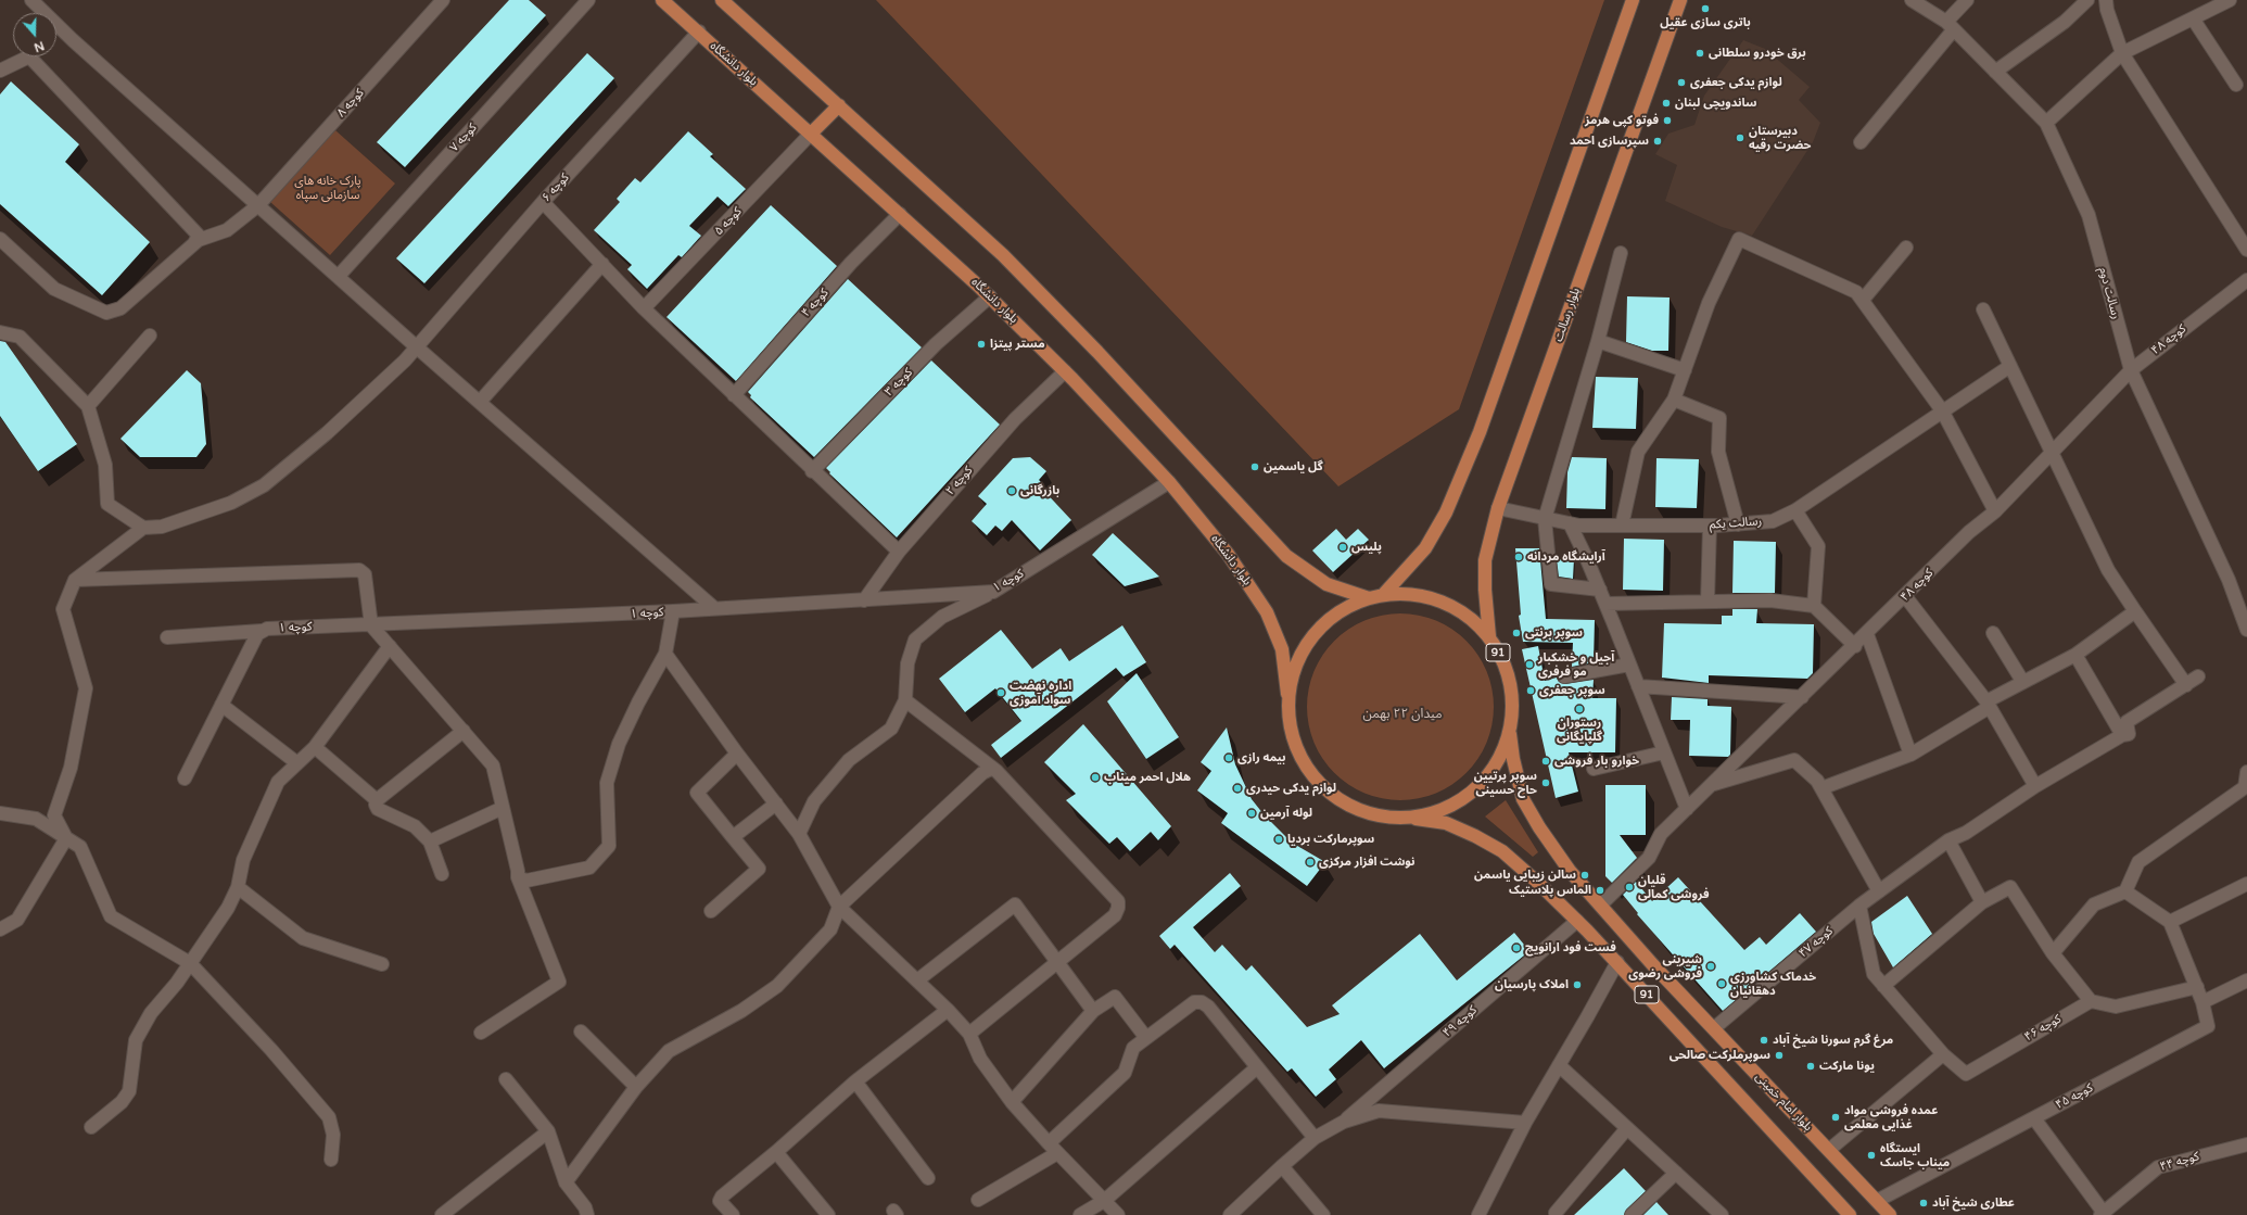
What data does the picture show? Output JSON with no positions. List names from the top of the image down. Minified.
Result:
{"streets":{"main road":["بلوار دانشگاه","بلوار رسالت","91","بلوار امام خمینی"],"street":["کوچه ۸","کوچه ۷","کوچه ۶","کوچه ۵","رسالت دوم","کوچه ۴","کوچه ۴۸","کوچه ۳","کوچه ۲","رسالت یکم","کوچه ۱","کوچه ۴۷","کوچه ۴۹","کوچه ۴۶","کوچه ۴۵","کوچه ۴۴"]},"crossings":[["بلوار دانشگاه","کوچه ۶"],["بلوار دانشگاه","کوچه ۵"],["بلوار دانشگاه","کوچه ۴"],["بلوار دانشگاه","کوچه ۳"],["بلوار دانشگاه","کوچه ۲"],["بلوار دانشگاه","کوچه ۱"],["بلوار دانشگاه","91"],["رسالت دوم","کوچه ۴۸"],["بلوار رسالت","رسالت یکم"],["بلوار رسالت","91"],["کوچه ۴۸","بلوار امام خمینی"],["کوچه ۲","کوچه ۱"],["91","کوچه ۴۹"],["91","بلوار امام خمینی"],["کوچه ۴۷","بلوار امام خمینی"],["کوچه ۴۵","بلوار امام خمینی"]],"districts":["میدان ۲۲ بهمن"],"parks":["پارک خانه های سازمانی سپاه"],"places":["باتری سازی عقیل","برق خودرو سلطانی","لوازم یدکی جعفری","ساندویچی لبنان","فوتو کپی هرمز","دبیرستان حضرت رقیه","سپرسازی احمد","مستر پیتزا","گل یاسمین","بازرگانی","پلیس","آرایشگاه مردانه","سوپر برنتی","آجیل و خشکبار مو فرفری","سوپر جعفری","اداره نهضت سواد آموزی","رستوران گلپایگانی","بیمه رازی","خوارو بار فروشی","هلال احمر میناب","سوپر پرتیین حاح حسینی","لوازم یدکی حیدری","لوله آرمین","سوپرمارکت بردیا","نوشت افزار مرکزی","سالن زیبایی یاسمن","قلیان فروشی کمالی","الماس پلاستیک","فست فود ارانویچ","شیرینی فروشی رضوی","خدماک کشاورزی دهقانیان","املاک پارسیان","مرغ گرم سورنا شیخ آباد","سوپرملرکت صالحی","یونا مارکت","عمده فروشی مواد غذایی معلمی","ایستگاه میناب جاسک","عطاری شیخ آباد"],"north":"bottom"}
